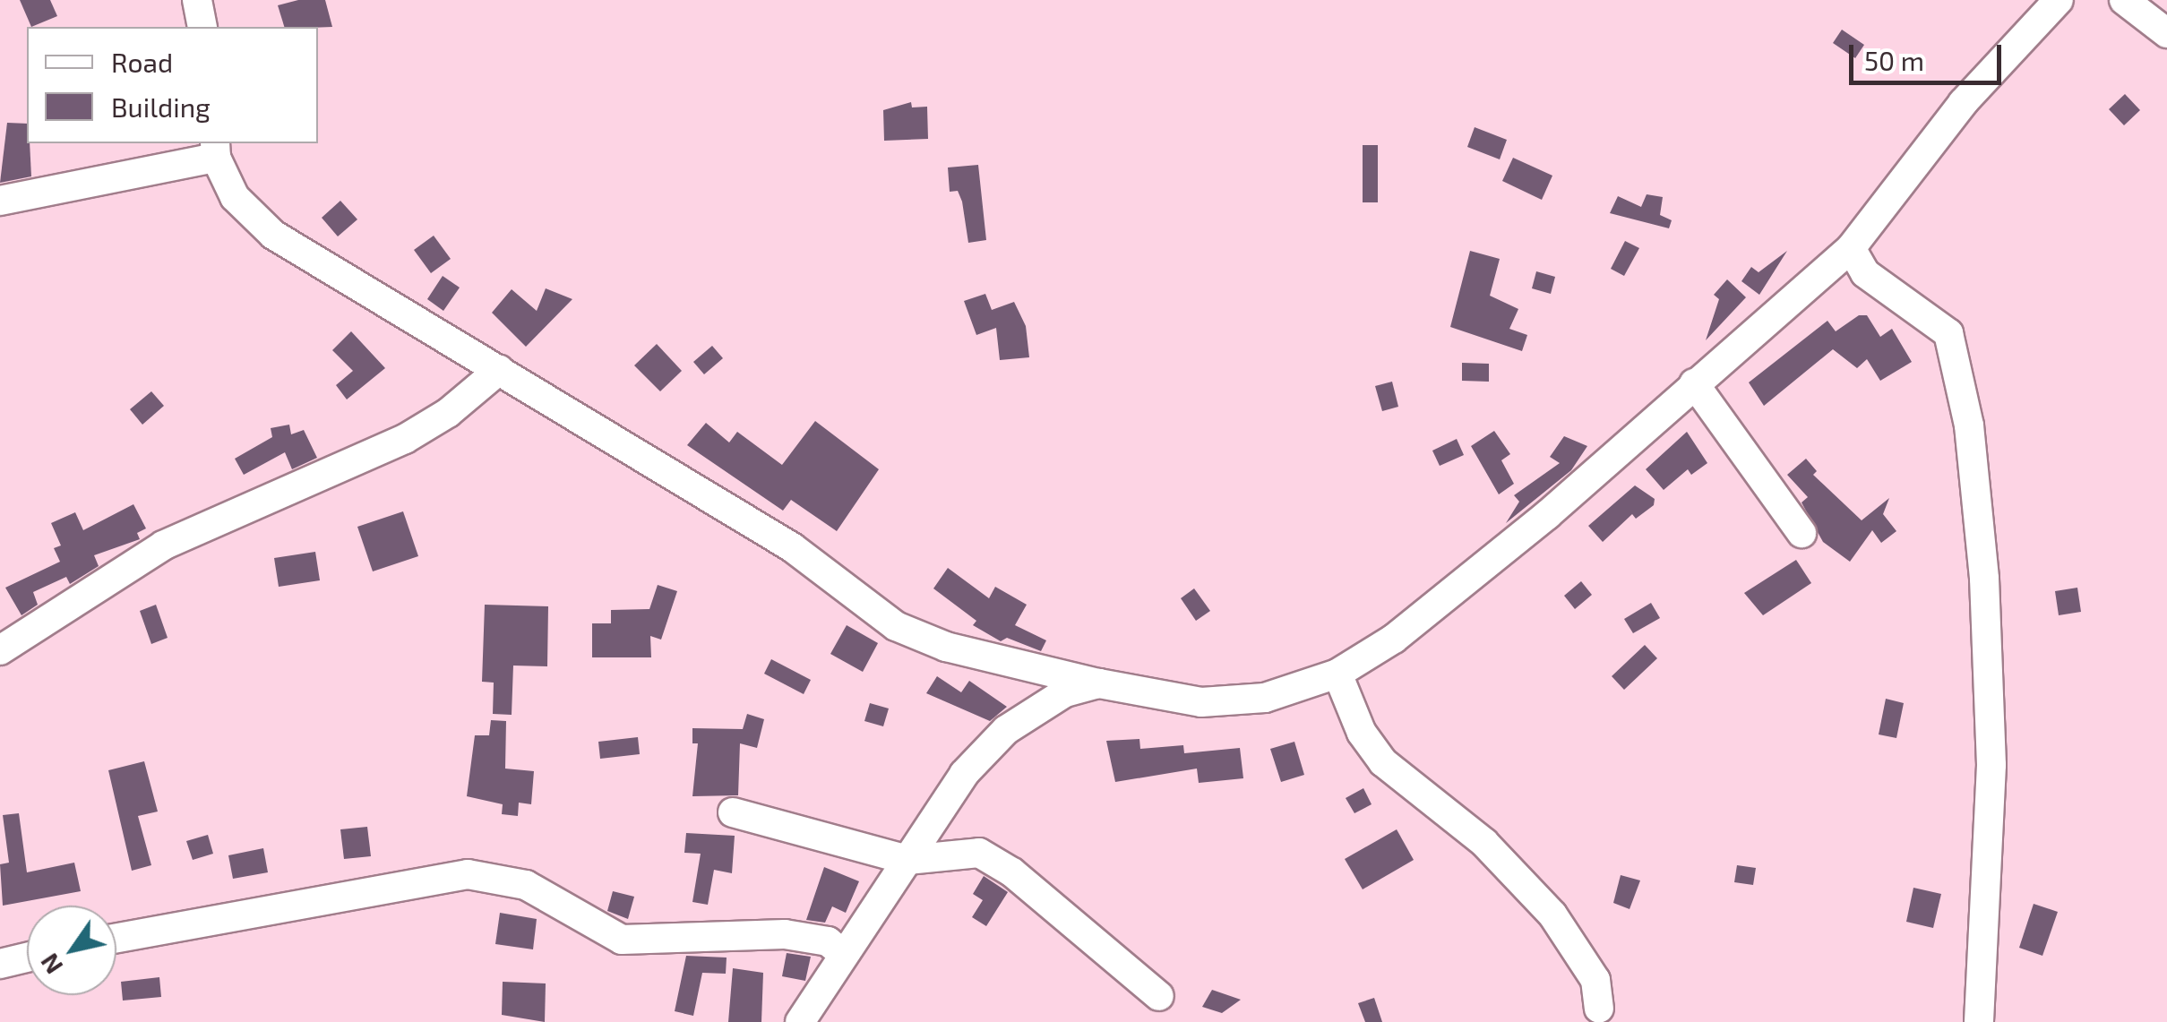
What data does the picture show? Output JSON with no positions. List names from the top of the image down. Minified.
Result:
{"legend":["Road","Building"],"scale_bar":"50 m","north":"bottom left"}
